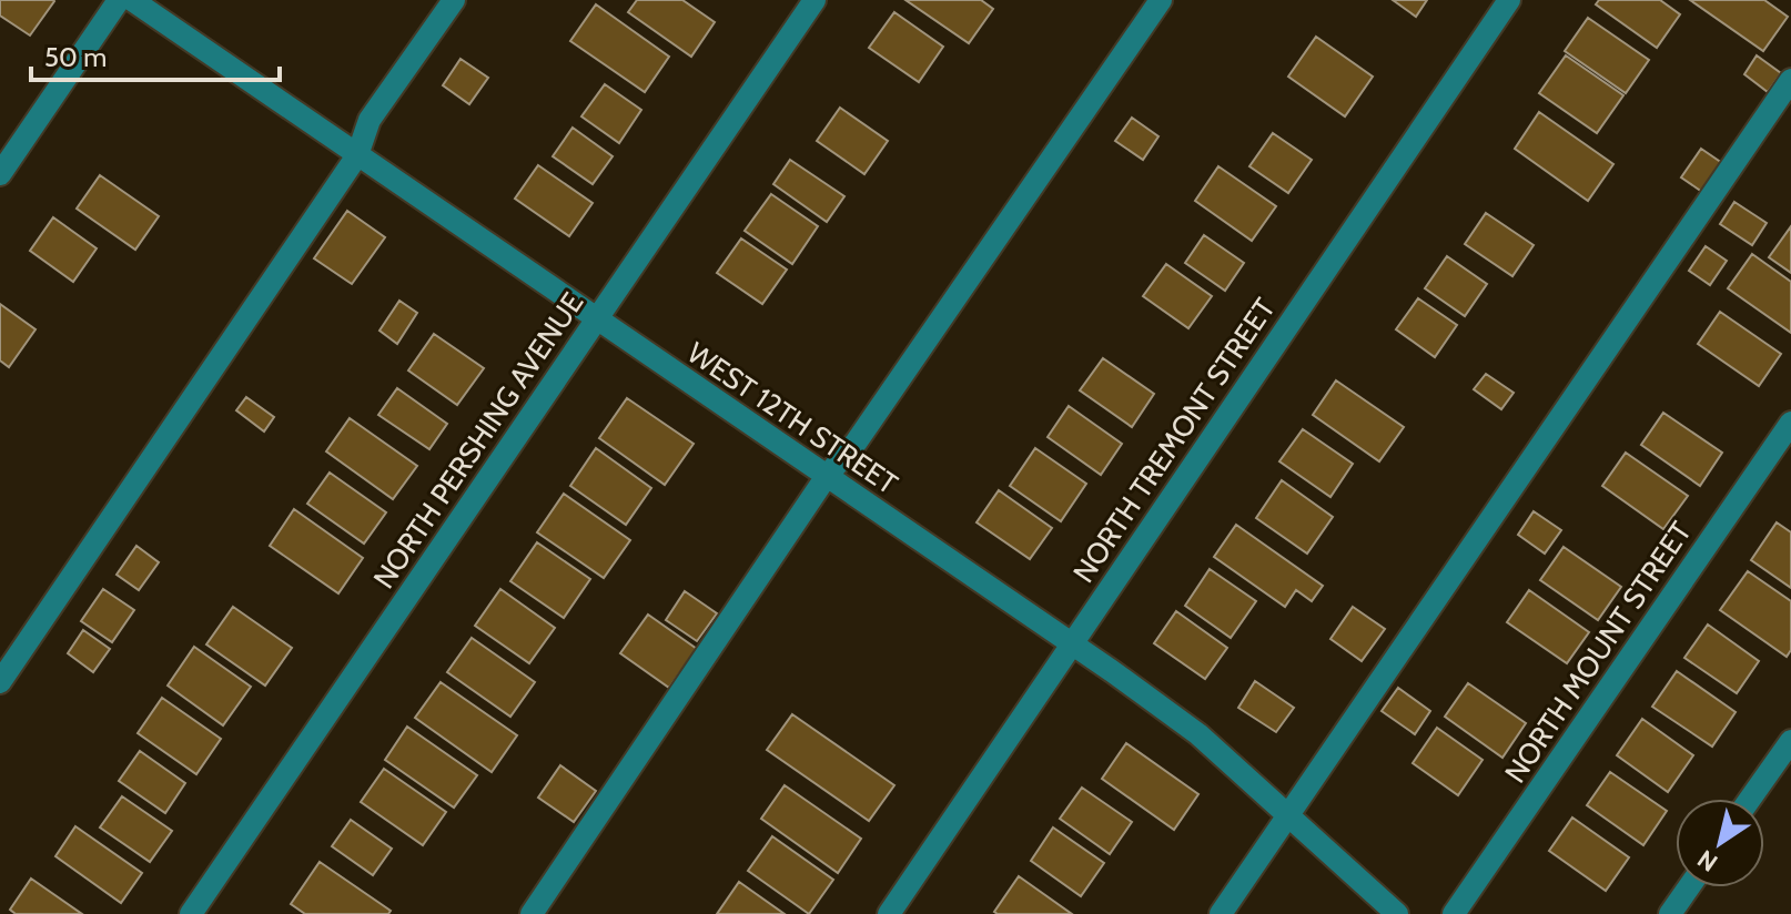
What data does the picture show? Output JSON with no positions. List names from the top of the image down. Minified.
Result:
{"streets":{"street":["WEST 12TH STREET","NORTH PERSHING AVENUE","NORTH TREMONT STREET","NORTH MOUNT STREET"]},"crossings":[["WEST 12TH STREET","NORTH PERSHING AVENUE"],["WEST 12TH STREET","NORTH TREMONT STREET"]],"scale_bar":"50 m","north":"bottom left"}
